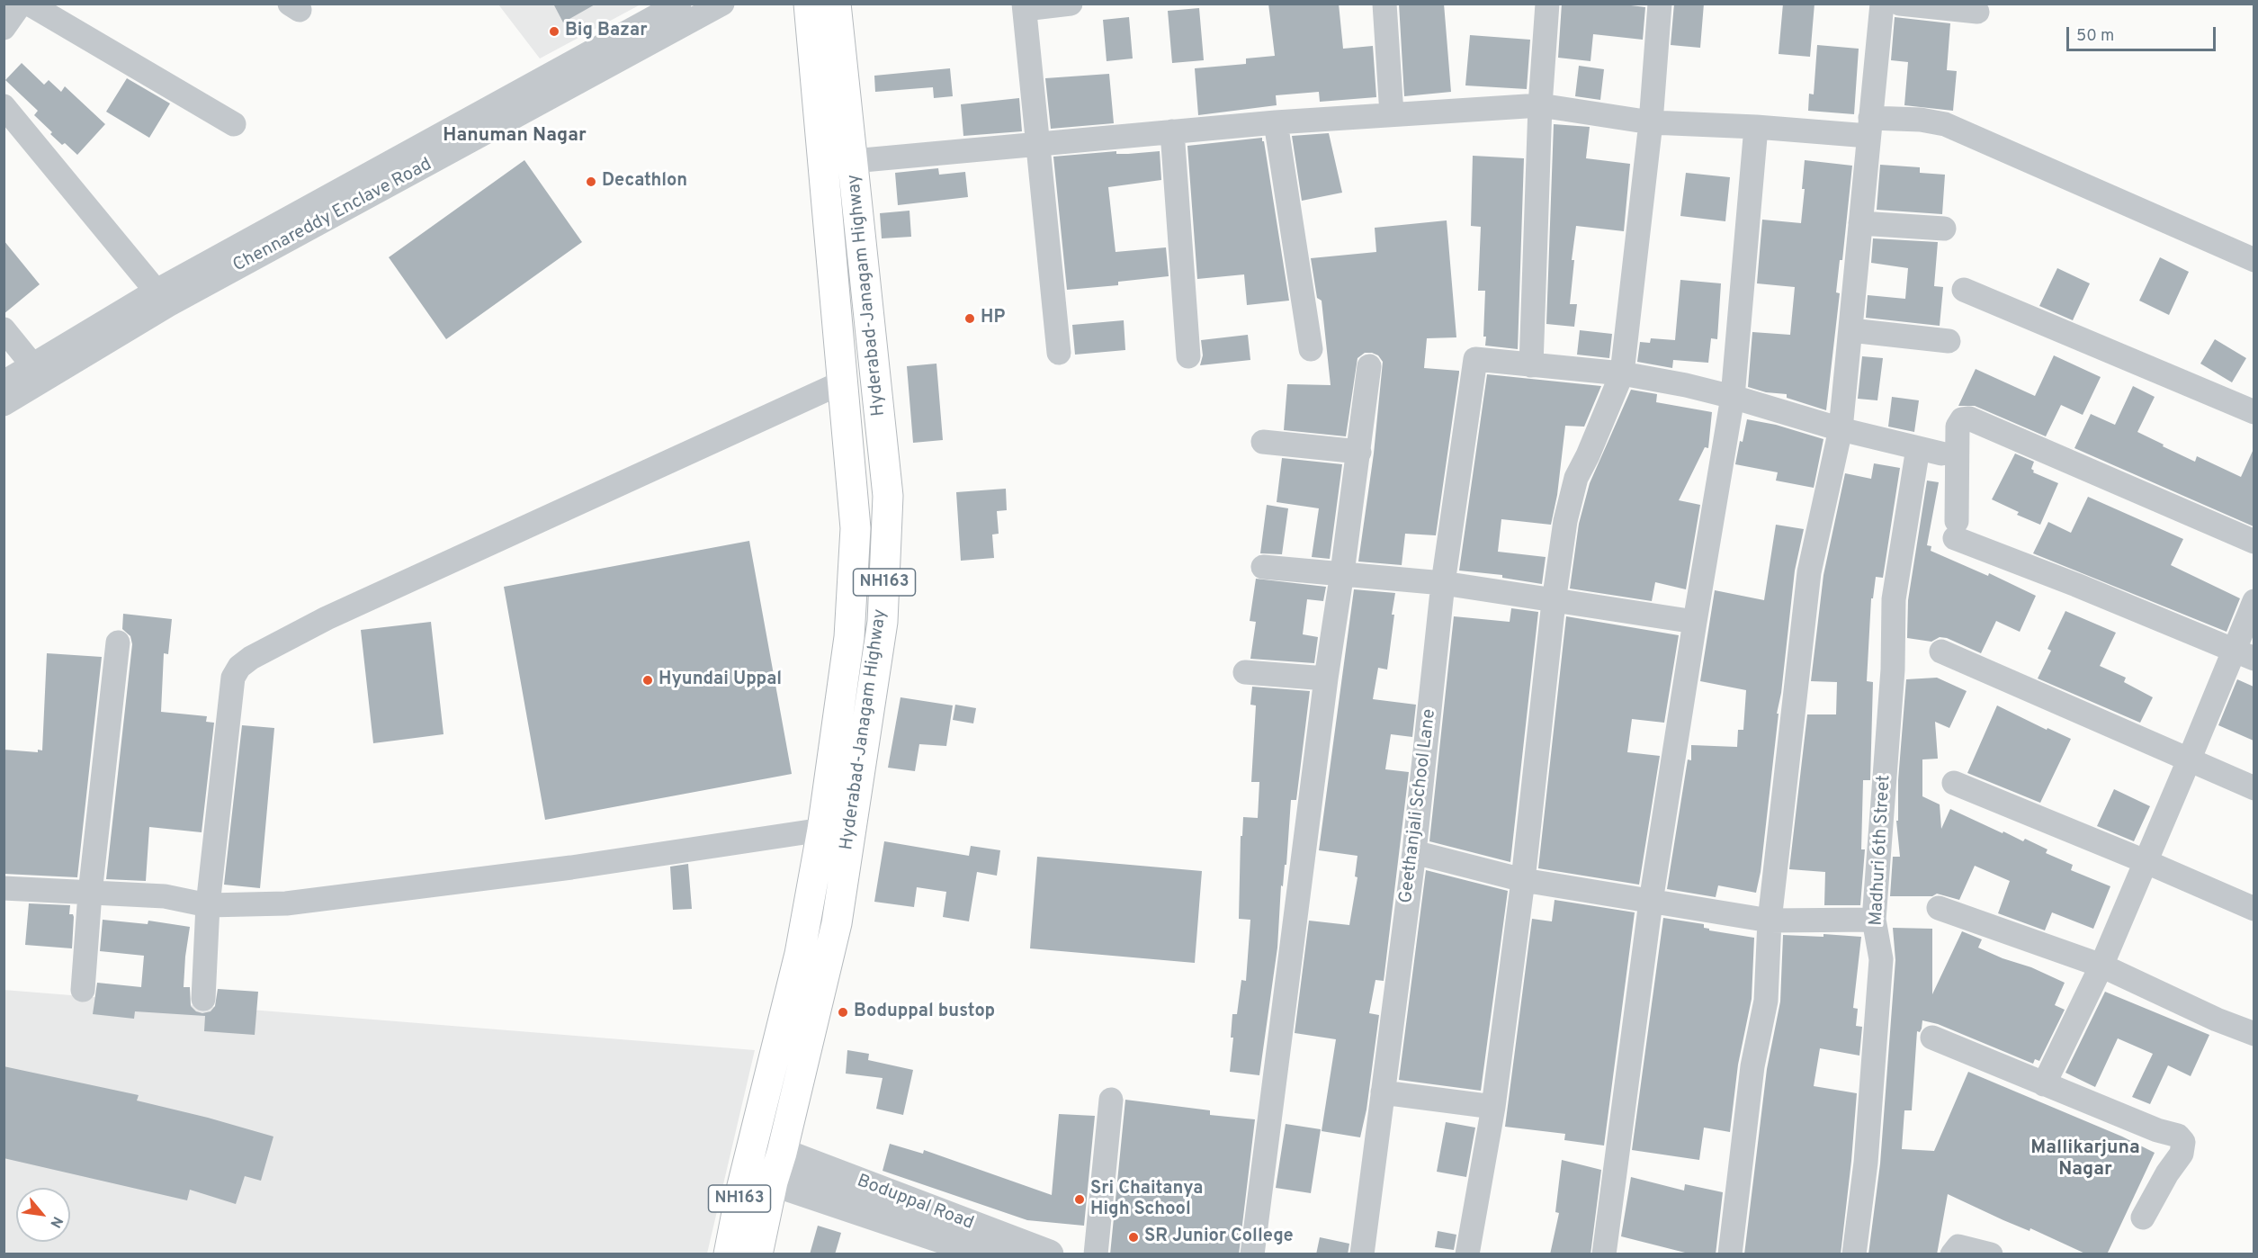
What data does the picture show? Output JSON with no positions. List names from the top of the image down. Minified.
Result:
{"streets":{"highway":["Hyderabad-Janagam Highway","NH163"],"street":["Chennareddy Enclave Road","Geethanjali School Lane","Madhuri 6th Street","Boduppal Road"]},"crossings":[["Hyderabad-Janagam Highway","Boduppal Road"]],"districts":["Hanuman Nagar","Mallikarjuna Nagar"],"places":["Big Bazar","Decathlon","HP","Hyundai Uppal","Boduppal bustop","Sri Chaitanya High School","SR Junior College"],"scale_bar":"50 m","north":"bottom right"}
